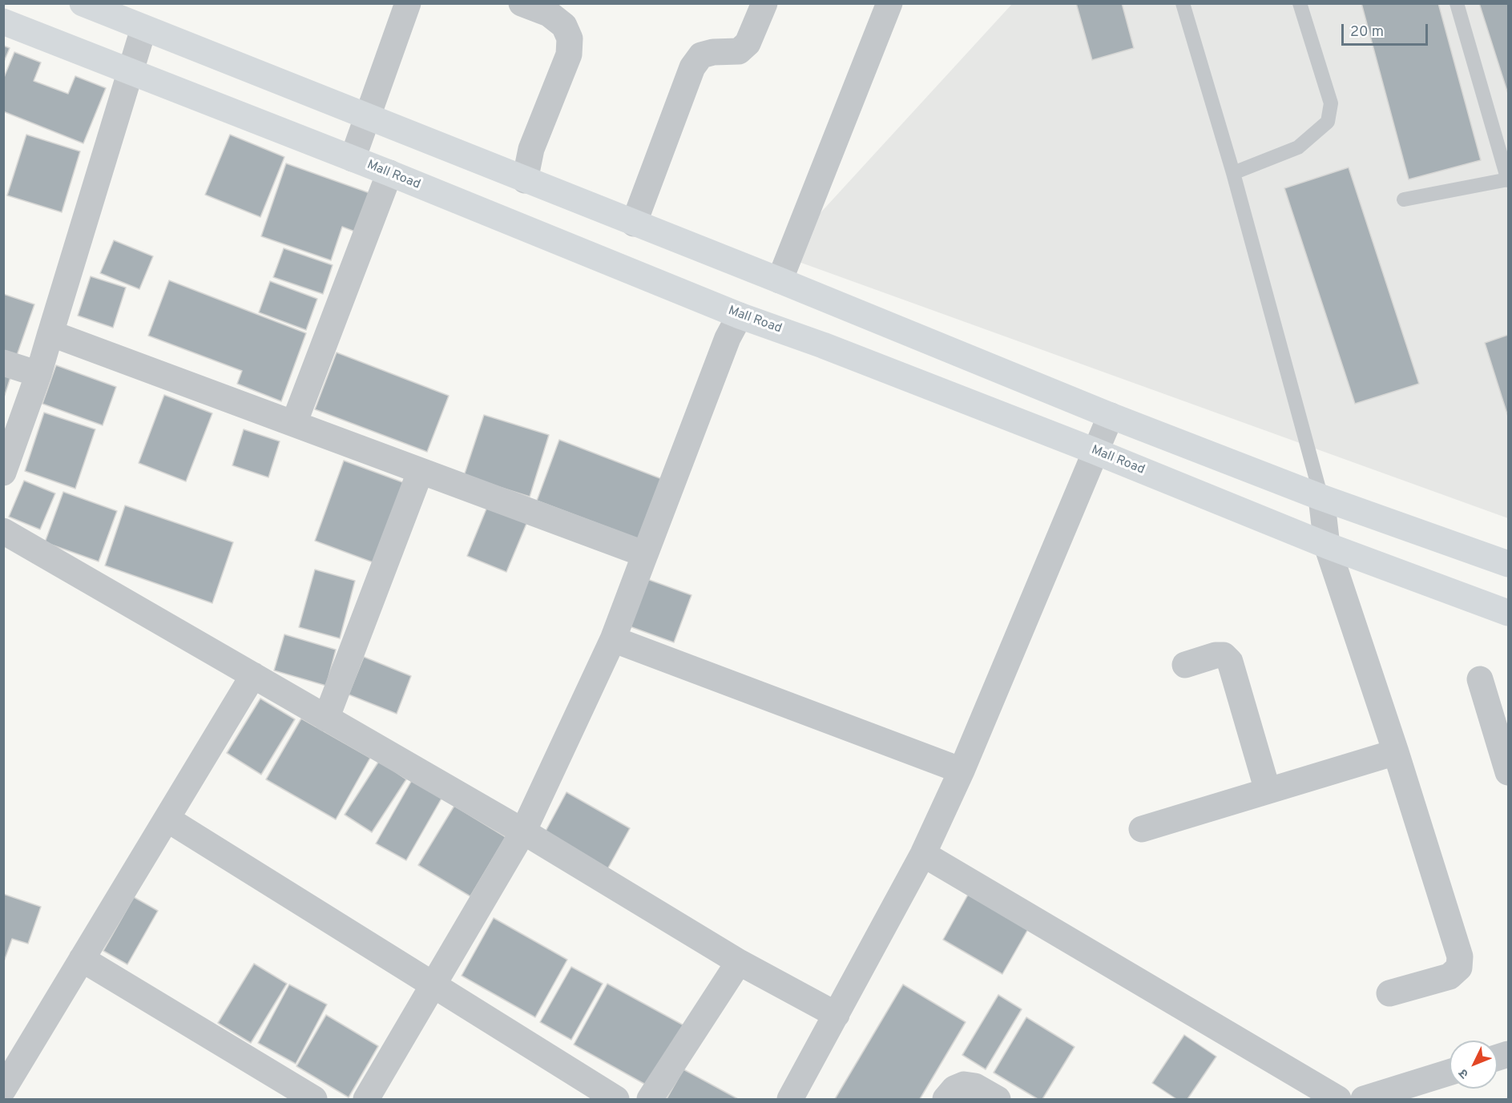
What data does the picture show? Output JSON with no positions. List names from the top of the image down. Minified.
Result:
{"streets":{"street":["Mall Road"]},"scale_bar":"20 m","north":"bottom left"}
